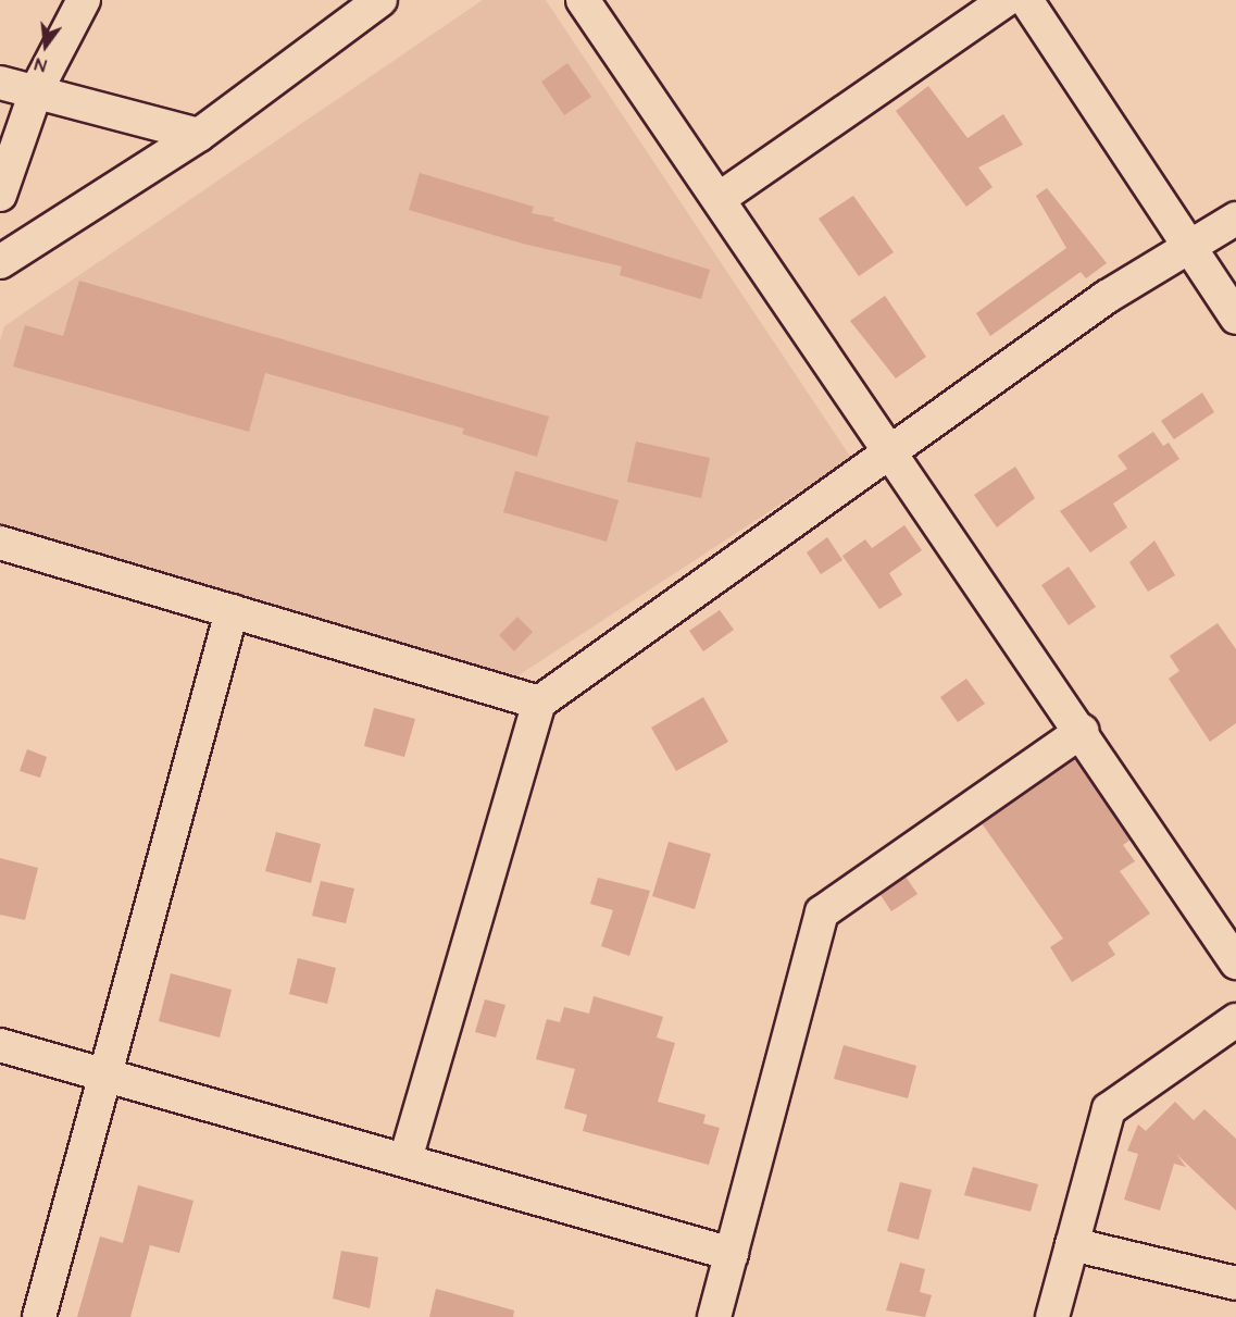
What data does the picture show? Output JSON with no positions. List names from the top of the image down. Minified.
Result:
{"north":"bottom"}
